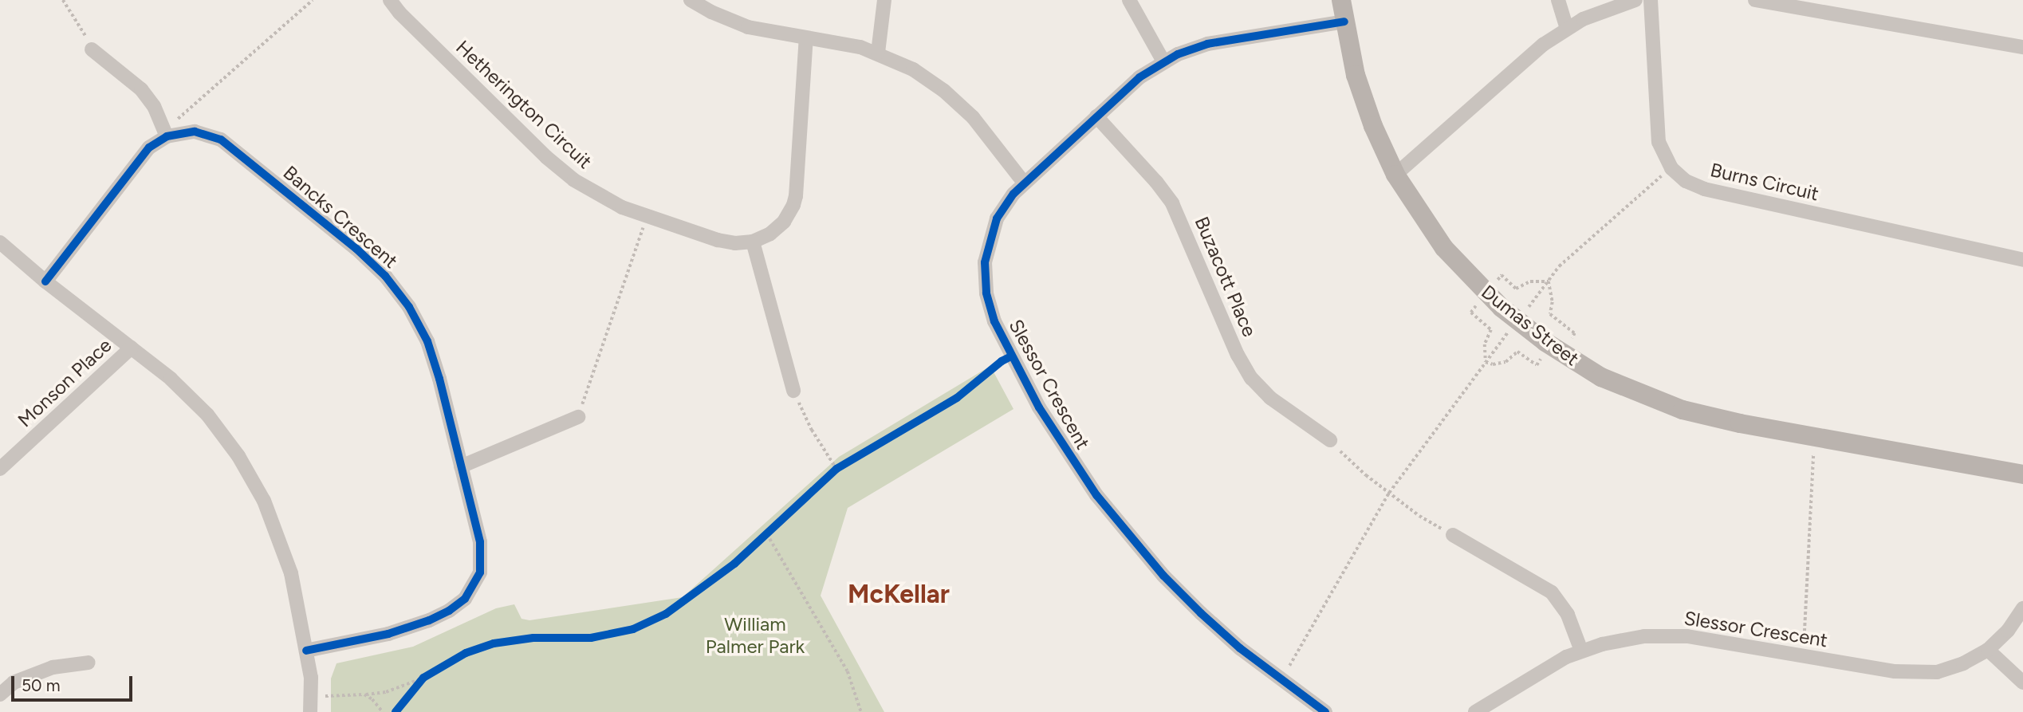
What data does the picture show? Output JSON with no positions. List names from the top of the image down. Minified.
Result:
{"streets":{"street":["Hetherington Circuit","Burns Circuit","Bancks Crescent","Buzacott Place","Dumas Street","Monson Place","Slessor Crescent"]},"crossings":[["Buzacott Place","Slessor Crescent"],["Dumas Street","Slessor Crescent"]],"districts":["McKellar"],"parks":["William Palmer Park"],"scale_bar":"50 m"}
